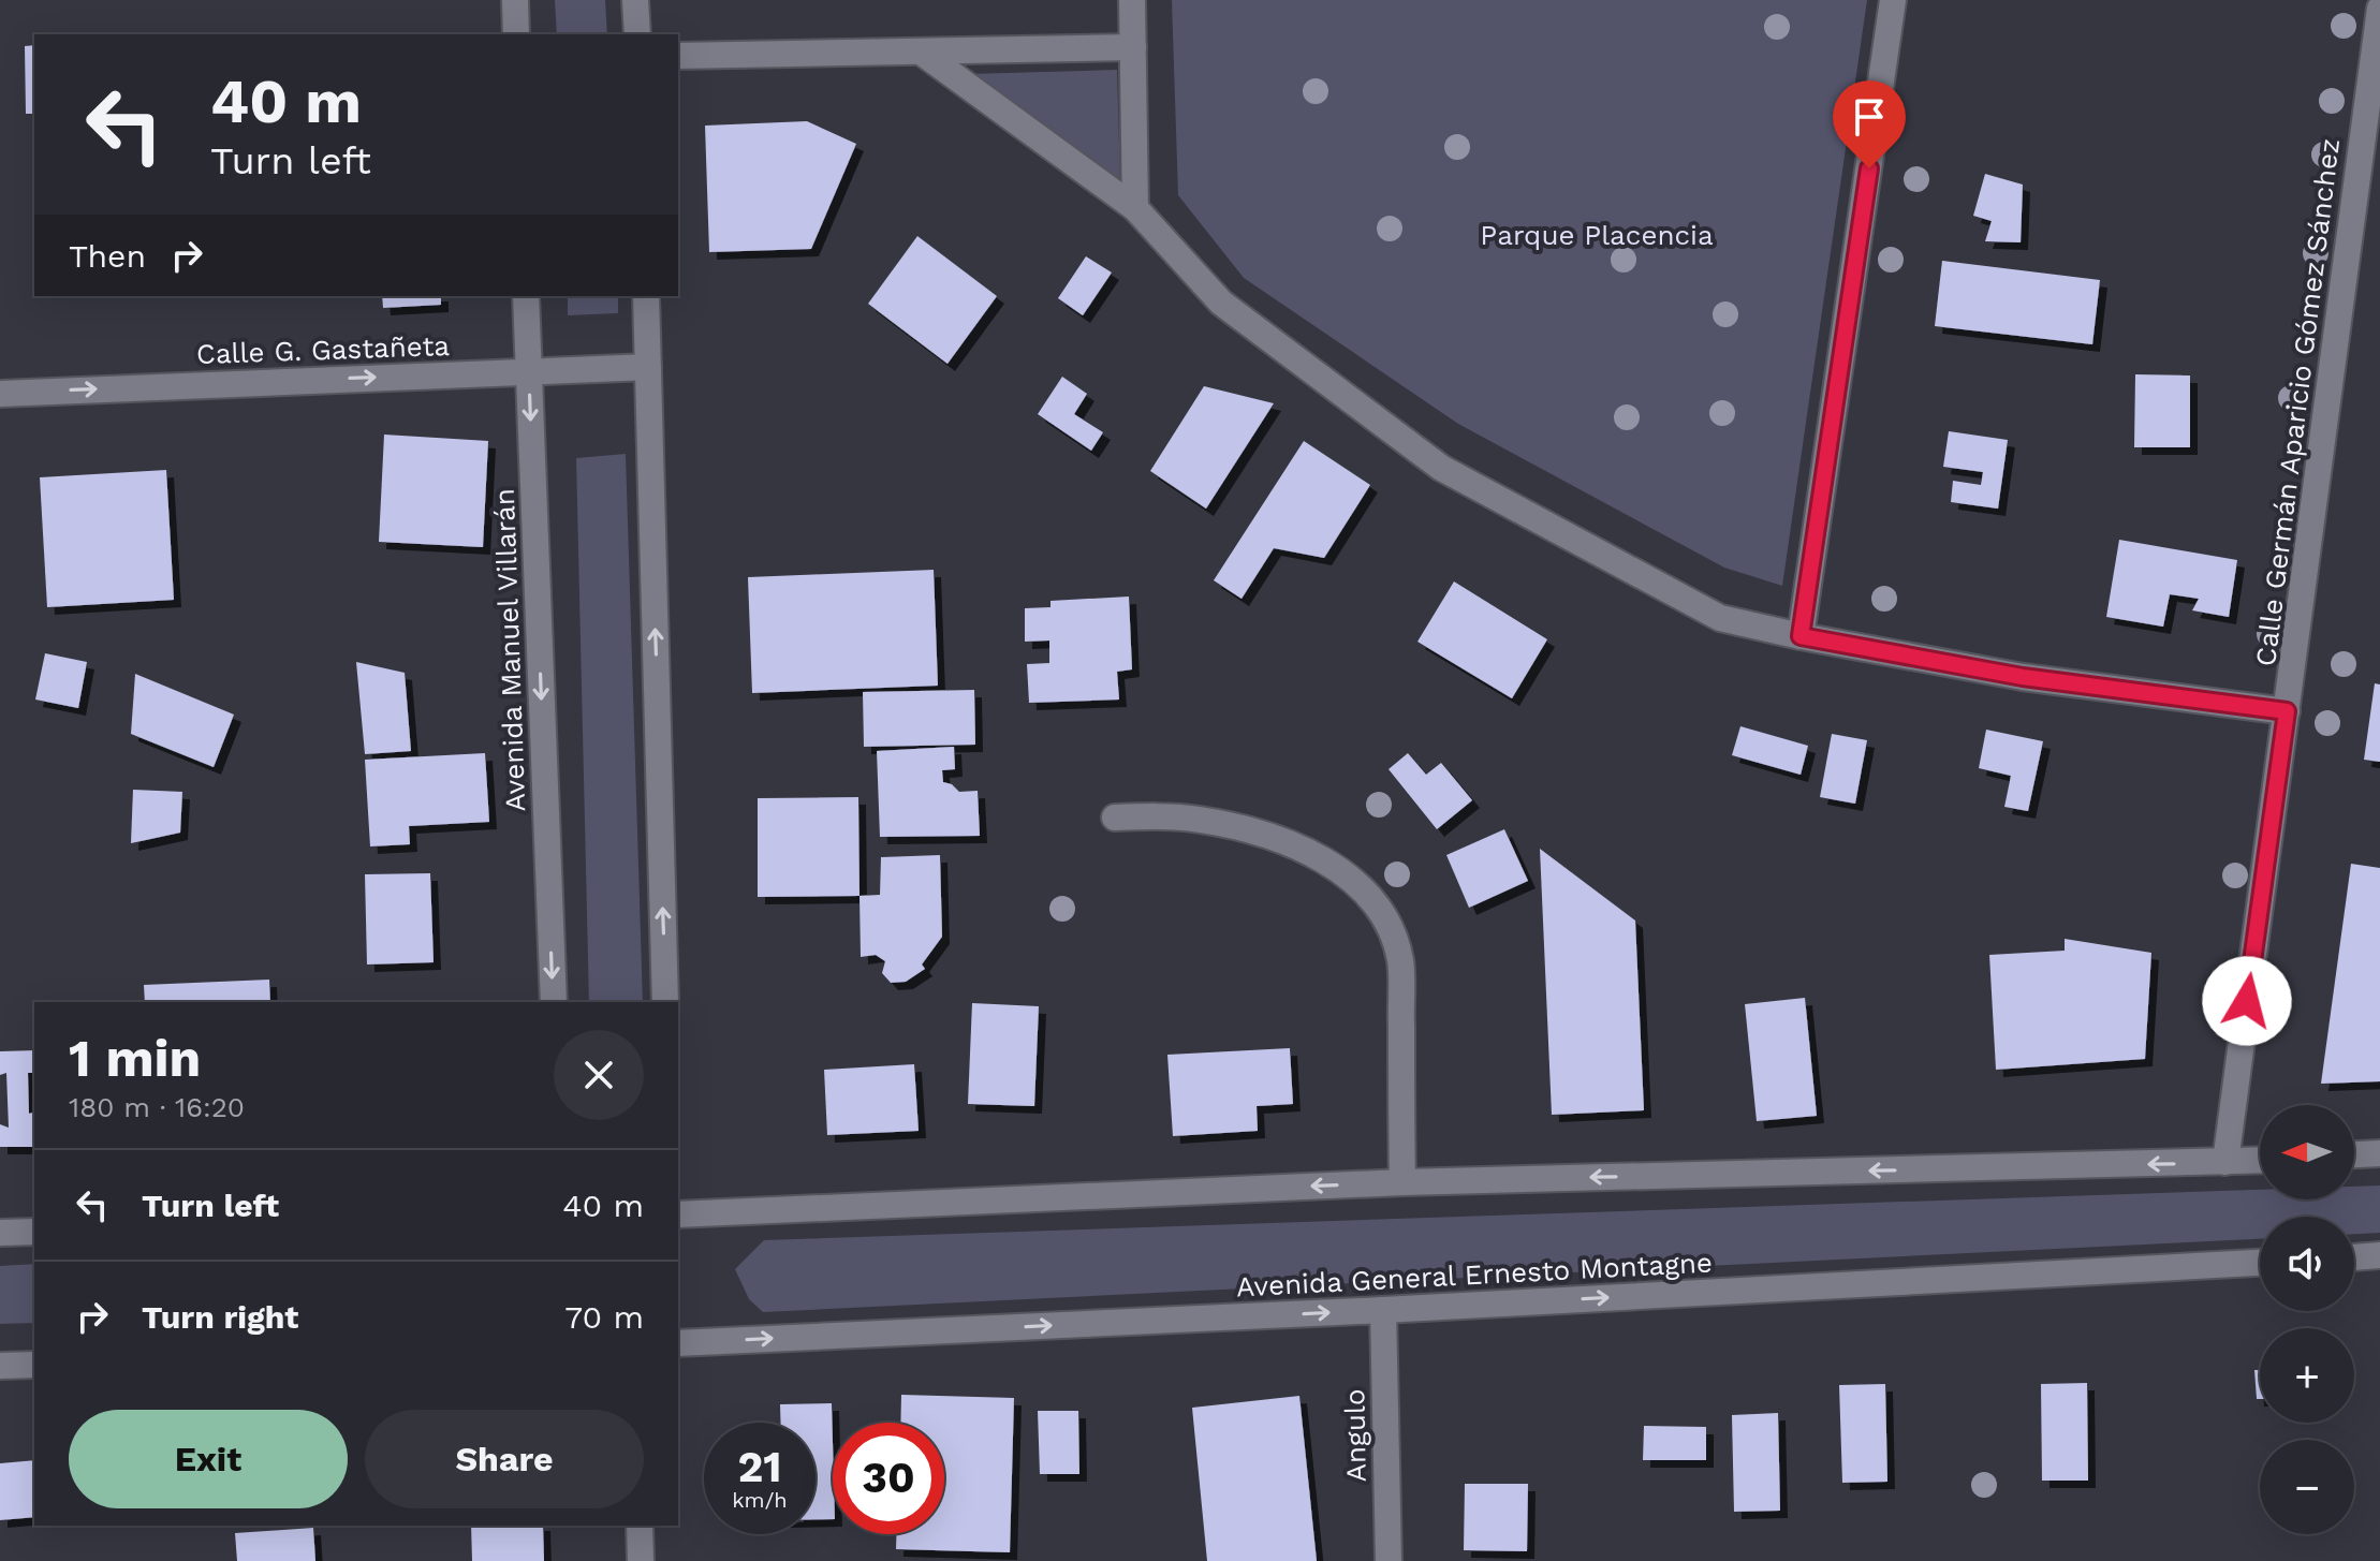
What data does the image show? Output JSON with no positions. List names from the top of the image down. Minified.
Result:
{"streets":{"street":["Calle G. Gastañeta","Calle Germán Aparicio Gómez Sánchez","Avenida Manuel Villarán","Avenida General Ernesto Montagne","Angulo"]},"crossings":[["Calle G. Gastañeta","Avenida Manuel Villarán"],["Avenida General Ernesto Montagne","Angulo"]],"one_way":["Calle G. Gastañeta"],"parks":["Parque Placencia"],"north":"left","page":{"turn":["40 m","Turn left"],"then":"Then","heading":["1 min","180 m · 16:20"],"map_buttons":["+","−"],"list":[{"name":"Turn left","value":"40 m"},{"name":"Turn right","value":"70 m"}],"buttons":["Exit","Share"],"speed":"21 km/h","limit":"30"}}
